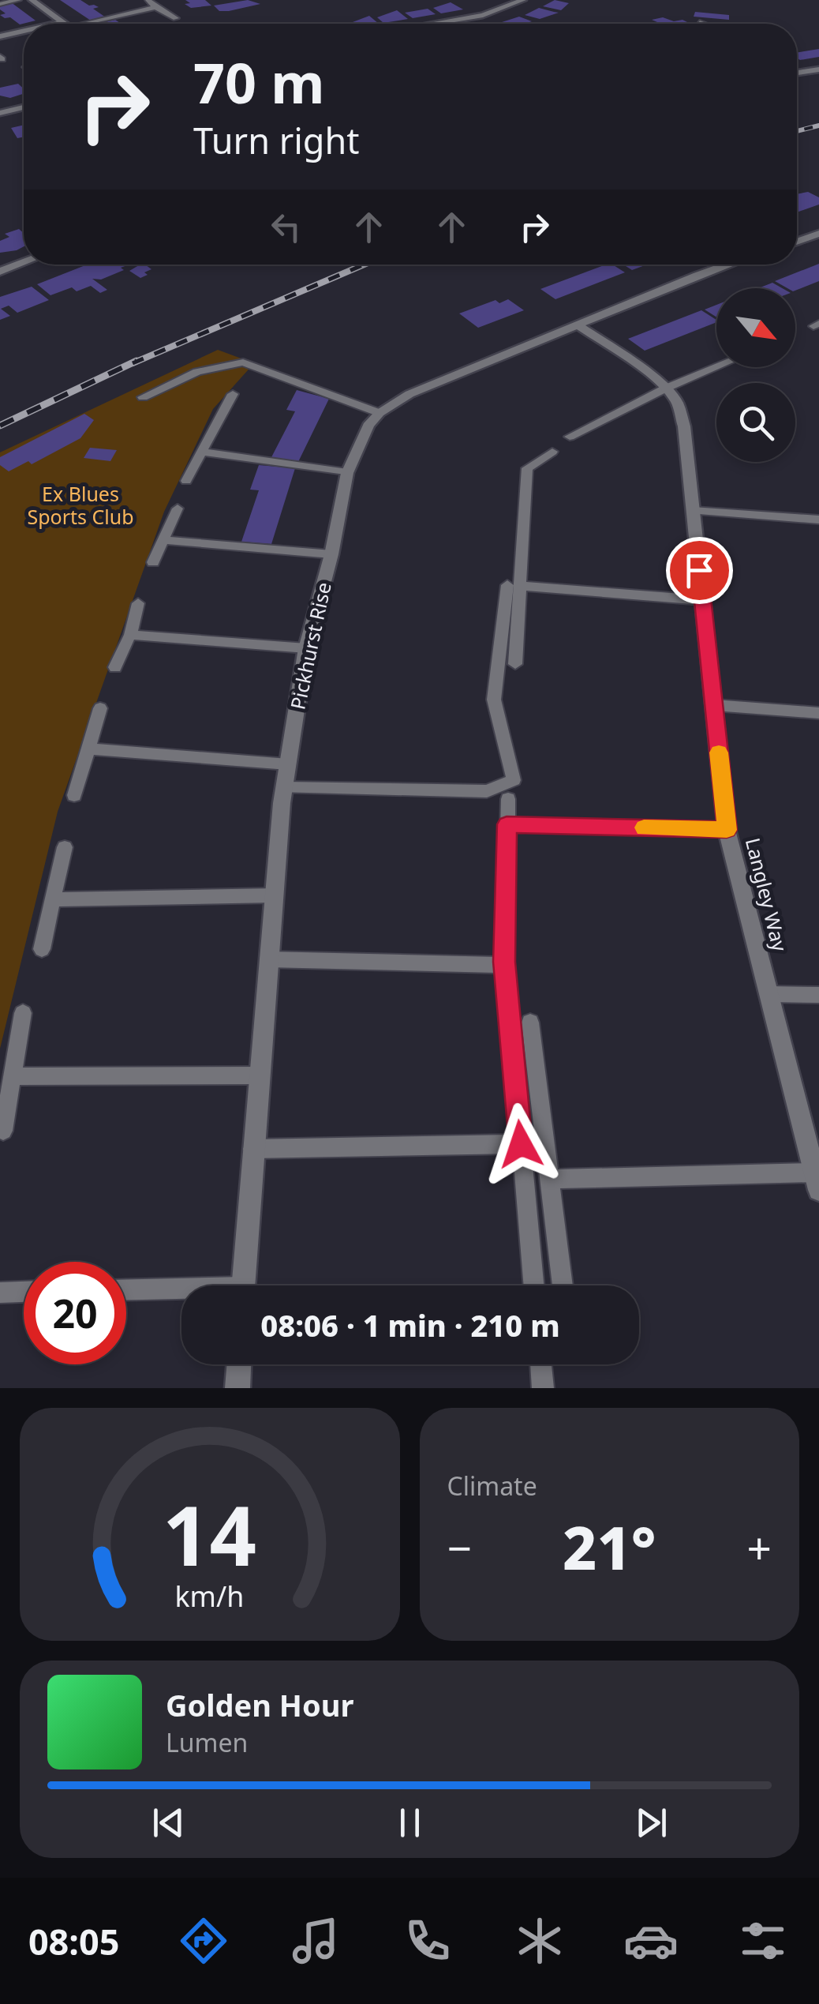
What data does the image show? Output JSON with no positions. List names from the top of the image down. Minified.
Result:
{"streets":{"street":["Pickhurst Rise","Langley Way"]},"crossings":[["Pickhurst Rise","Langley Way"]],"parks":["Ex Blues Sports Club"],"north":"bottom right","page":{"turn":["70 m","Turn right"],"limit":"20","trip":"08:06 · 1 min · 210 m","tile":"Climate","heat":["−","21°","+"],"song":["Golden Hour","Lumen"],"tabs":"08:05","gauge":["14","km/h"]}}
